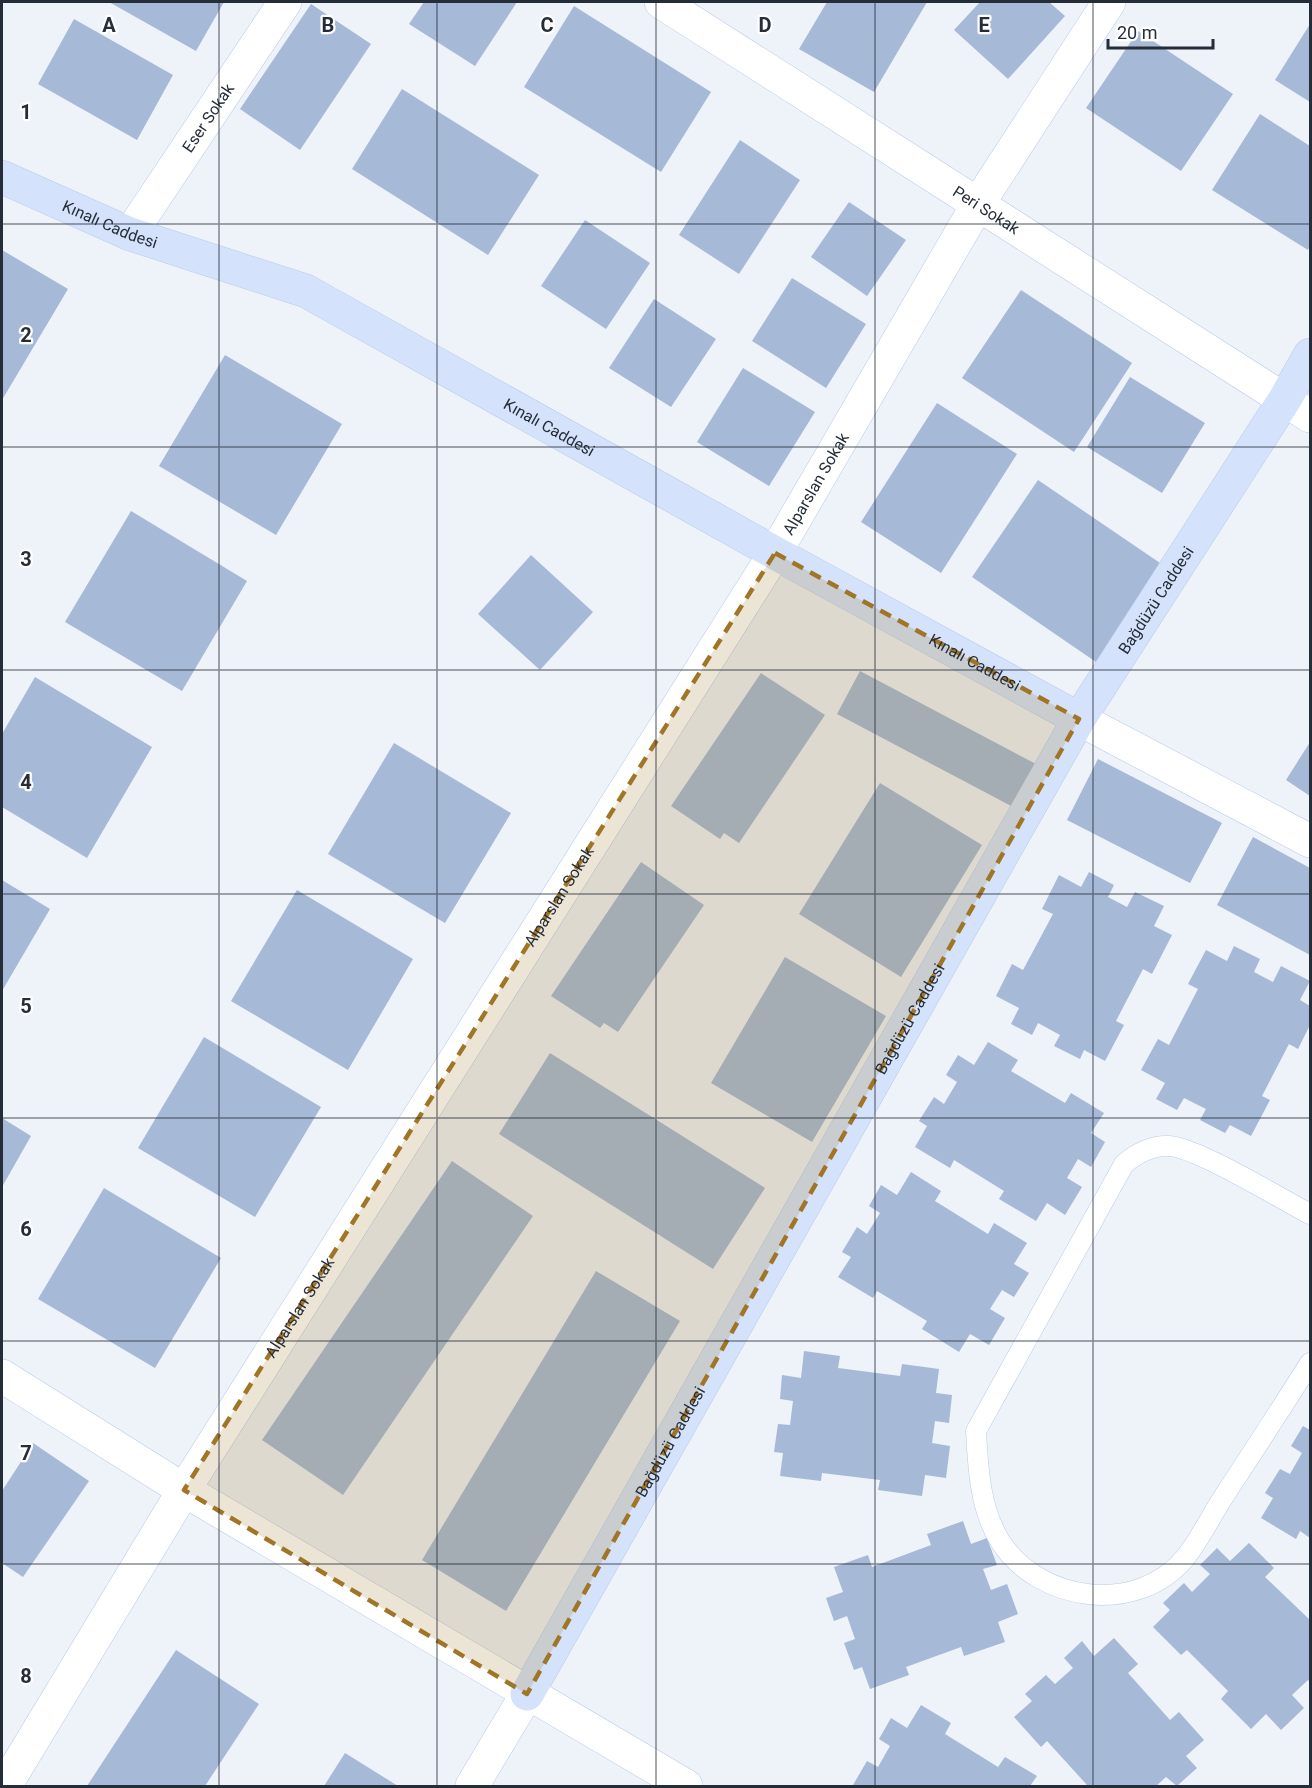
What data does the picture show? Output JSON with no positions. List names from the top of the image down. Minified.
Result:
{"streets":{"street":["Eser Sokak","Peri Sokak","Kınalı Caddesi","Alparslan Sokak","Bağdüzü Caddesi"]},"crossings":[["Eser Sokak","Kınalı Caddesi"],["Peri Sokak","Alparslan Sokak"],["Peri Sokak","Bağdüzü Caddesi"],["Kınalı Caddesi","Alparslan Sokak"],["Kınalı Caddesi","Bağdüzü Caddesi"]],"scale_bar":"20 m","grid":{"columns":["A","B","C","D","E"],"rows":["1","2","3","4","5","6","7","8"]}}
